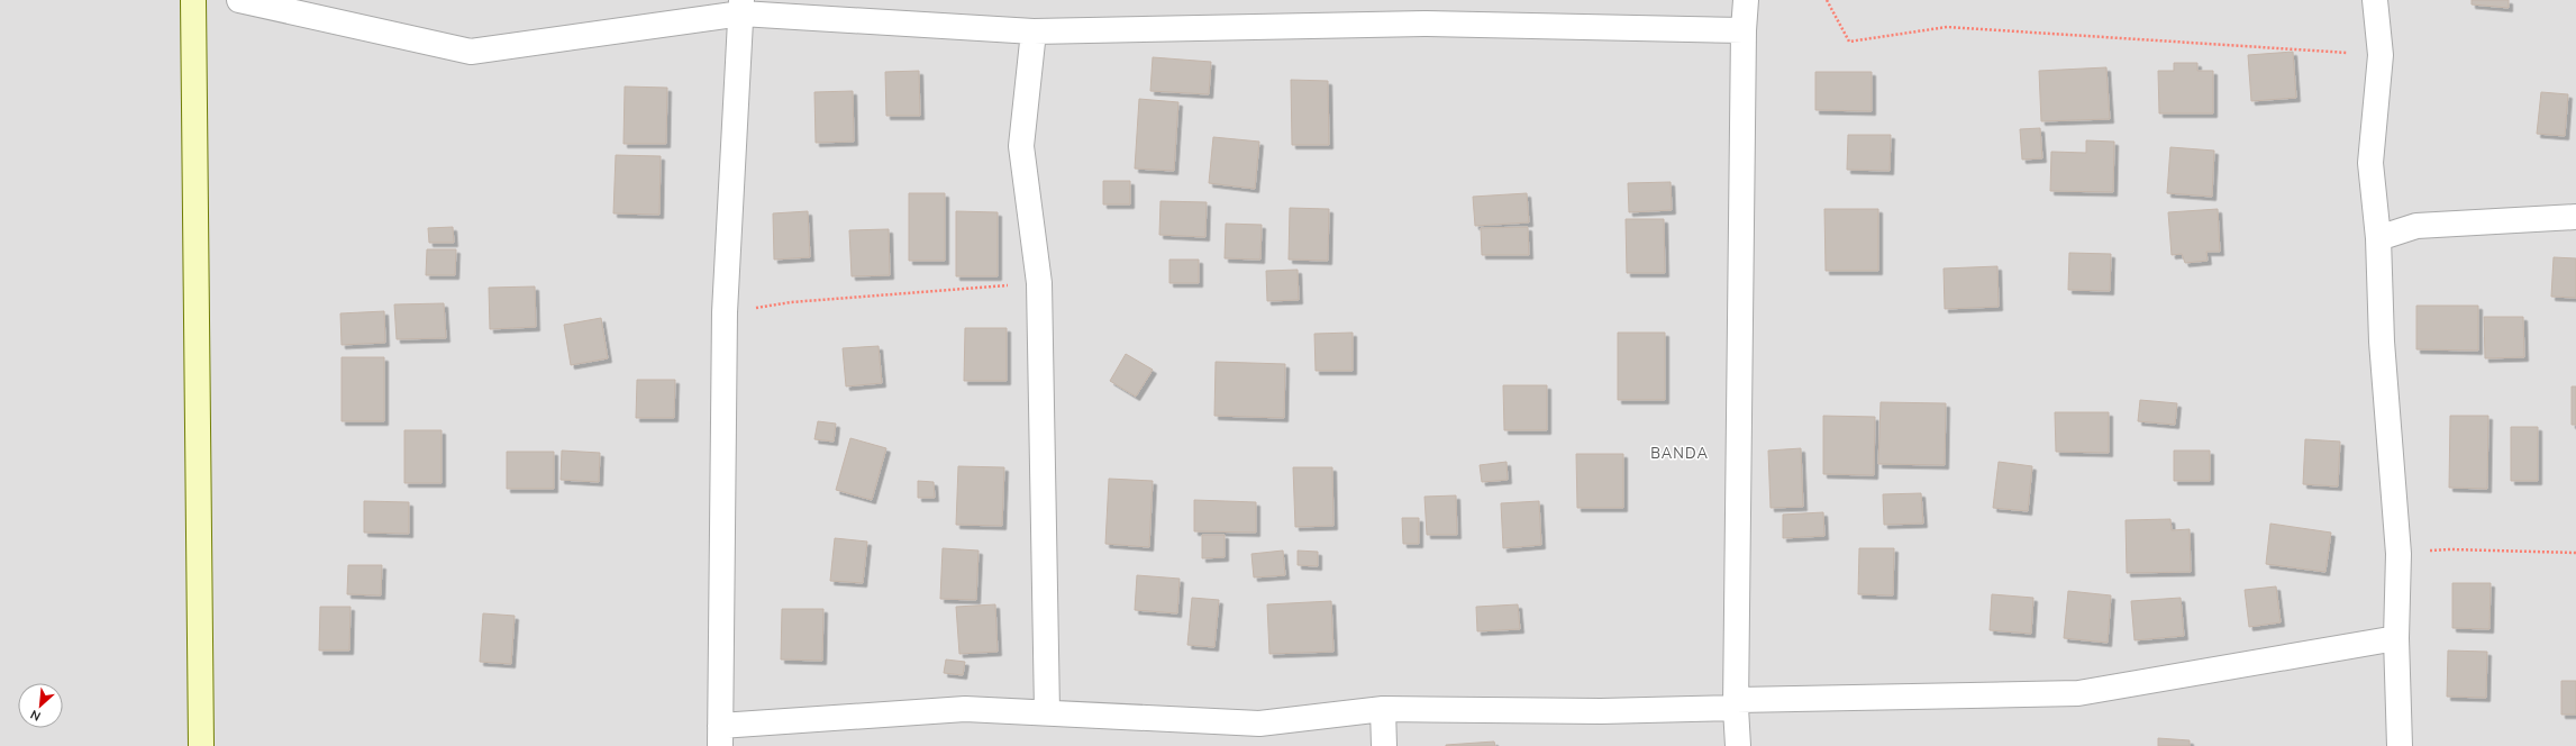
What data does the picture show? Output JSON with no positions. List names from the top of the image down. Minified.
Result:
{"districts":["BANDA"],"north":"bottom left"}
